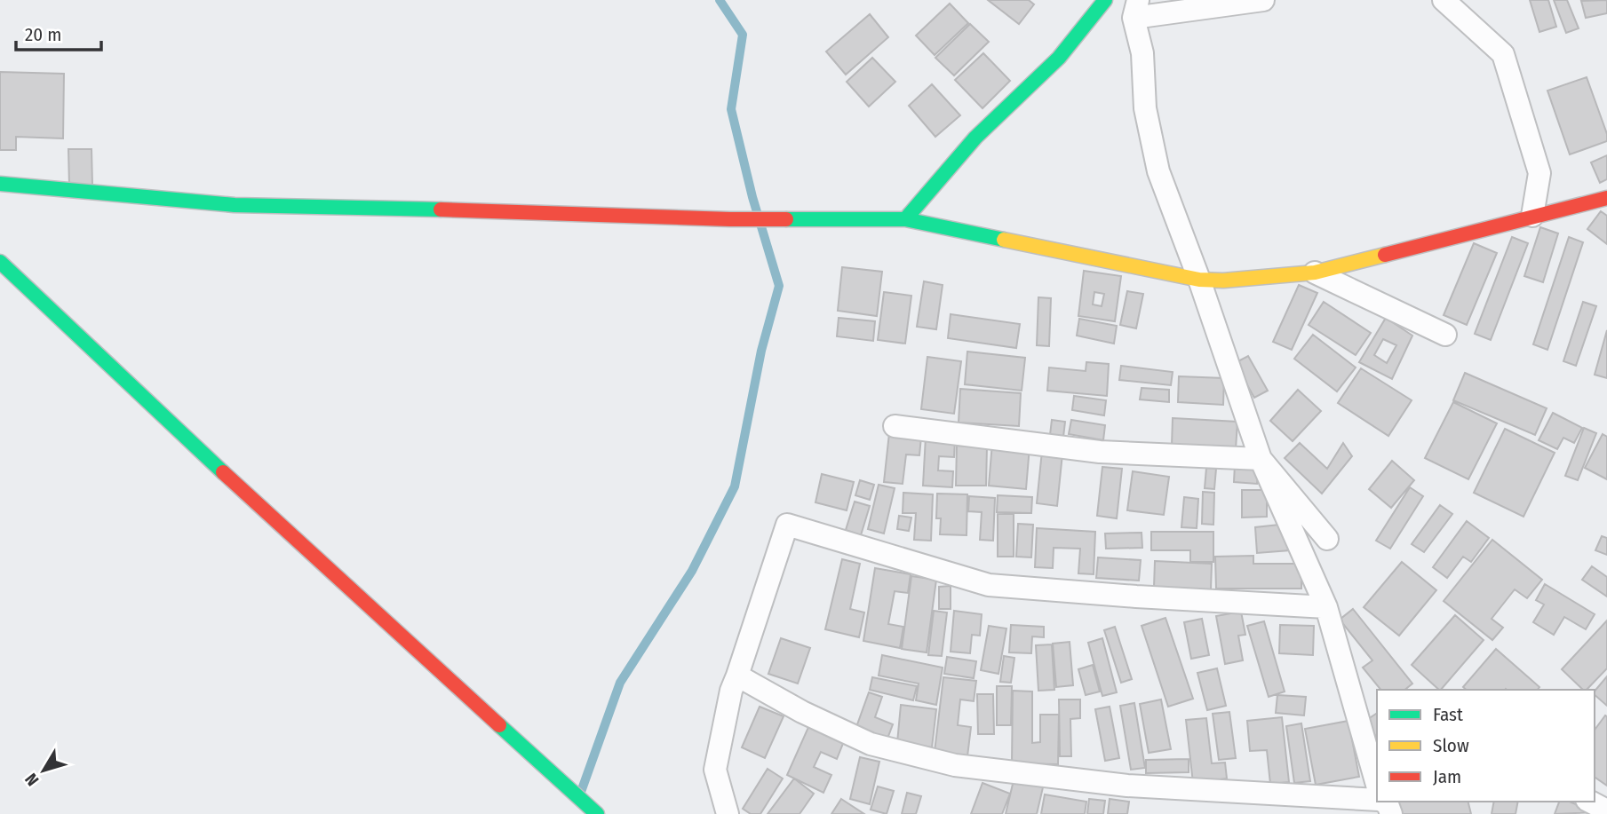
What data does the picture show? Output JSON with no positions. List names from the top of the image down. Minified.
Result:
{"legend":["Fast","Slow","Jam"],"scale_bar":"20 m","north":"bottom left"}
